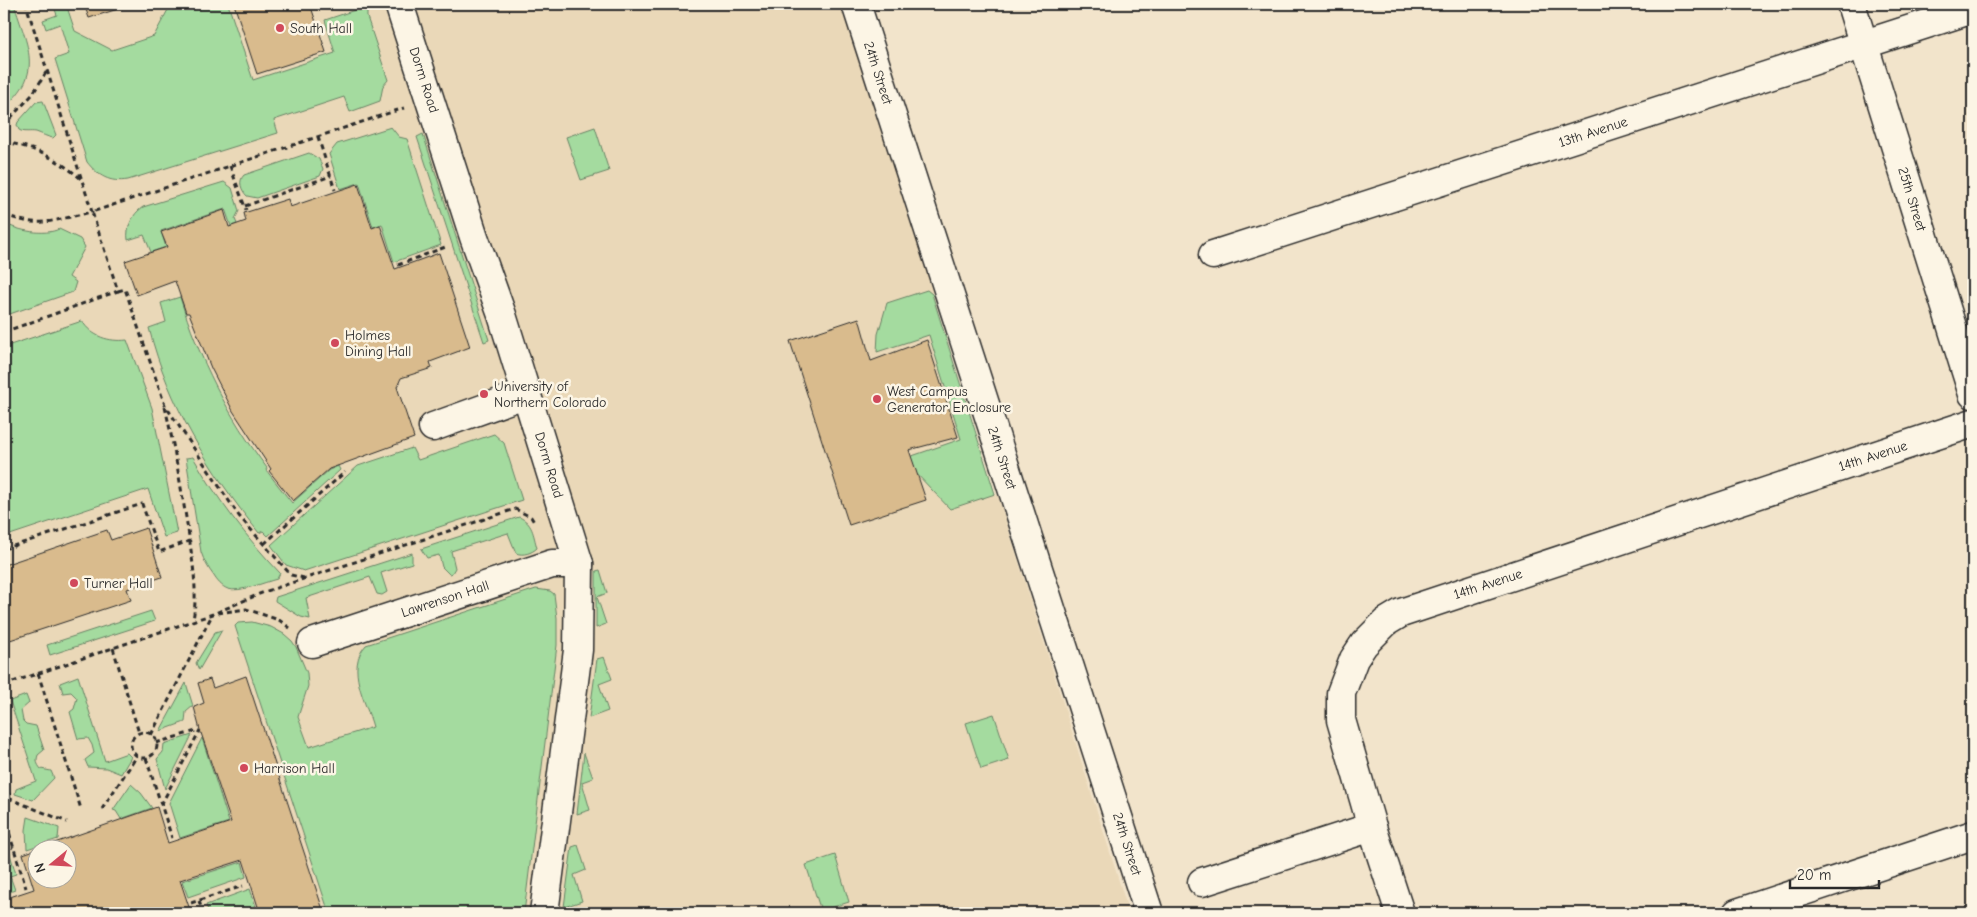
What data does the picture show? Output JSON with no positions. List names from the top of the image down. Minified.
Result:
{"streets":{"street":["24th Street","Dorm Road","13th Avenue","25th Street","14th Avenue","Lawrenson Hall"]},"crossings":[["Dorm Road","Lawrenson Hall"],["13th Avenue","25th Street"]],"places":["South Hall","Holmes Dining Hall","University of Northern Colorado","West Campus Generator Enclosure","Turner Hall","Harrison Hall"],"scale_bar":"20 m","north":"left"}
